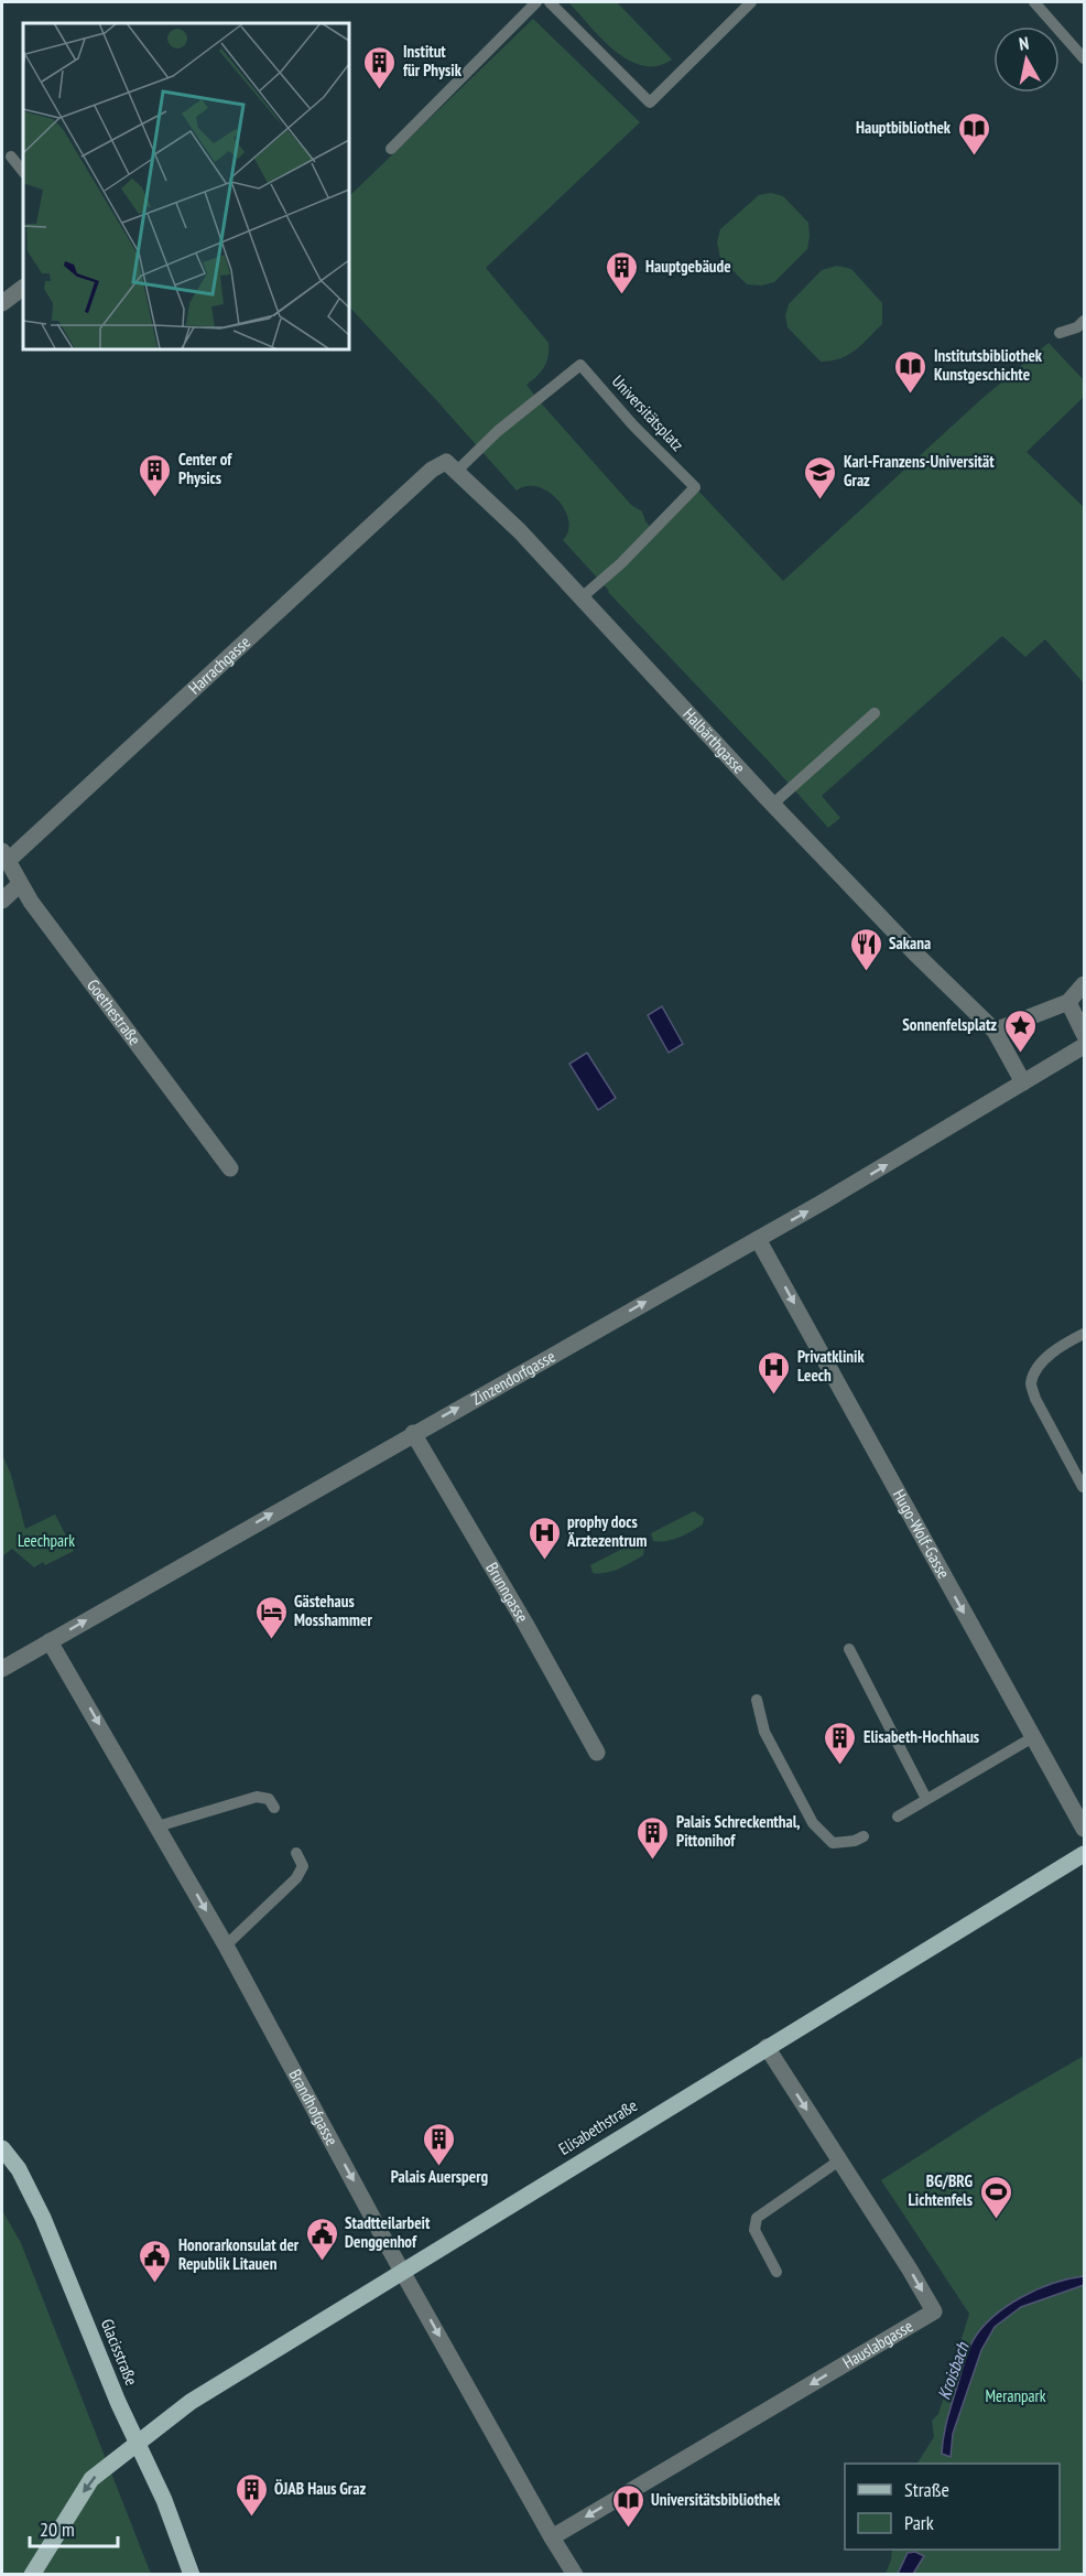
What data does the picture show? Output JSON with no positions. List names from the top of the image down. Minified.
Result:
{"streets":{"main road":["Elisabethstraße","Glacisstraße"],"street":["Harrachgasse","Halbärthgasse","Goethestraße","Zinzendorfgasse","Hugo-Wolf-Gasse","Brunngasse","Brandhofgasse","Hauslabgasse"],"lane":["Universitätsplatz"]},"crossings":[["Universitätsplatz","Harrachgasse"],["Universitätsplatz","Halbärthgasse"],["Harrachgasse","Halbärthgasse"],["Harrachgasse","Goethestraße"],["Zinzendorfgasse","Hugo-Wolf-Gasse"],["Zinzendorfgasse","Brunngasse"],["Zinzendorfgasse","Brandhofgasse"],["Brandhofgasse","Elisabethstraße"],["Brandhofgasse","Hauslabgasse"],["Elisabethstraße","Hauslabgasse"],["Elisabethstraße","Glacisstraße"]],"one_way":["Zinzendorfgasse","Hugo-Wolf-Gasse","Brandhofgasse"],"water":["Kroisbach"],"parks":["Leechpark","Meranpark"],"places":{"building":["Institut für Physik","Hauptgebäude","Center of Physics","Elisabeth-Hochhaus","Palais Schreckenthal, Pittonihof","Palais Auersperg","ÖJAB Haus Graz"],"library":["Hauptbibliothek","Institutsbibliothek Kunstgeschichte","Universitätsbibliothek"],"school or university":["Karl-Franzens-Universität Graz"],"restaurant":["Sakana"],"place":["Sonnenfelsplatz"],"hospital":["Privatklinik Leech","prophy docs Ärztezentrum"],"hotel":["Gästehaus Mosshammer"],"sports":["BG/BRG Lichtenfels"],"public building":["Stadtteilarbeit Denggenhof","Honorarkonsulat der Republik Litauen"]},"legend":["Straße","Park"],"scale_bar":"20 m","north":"top"}
